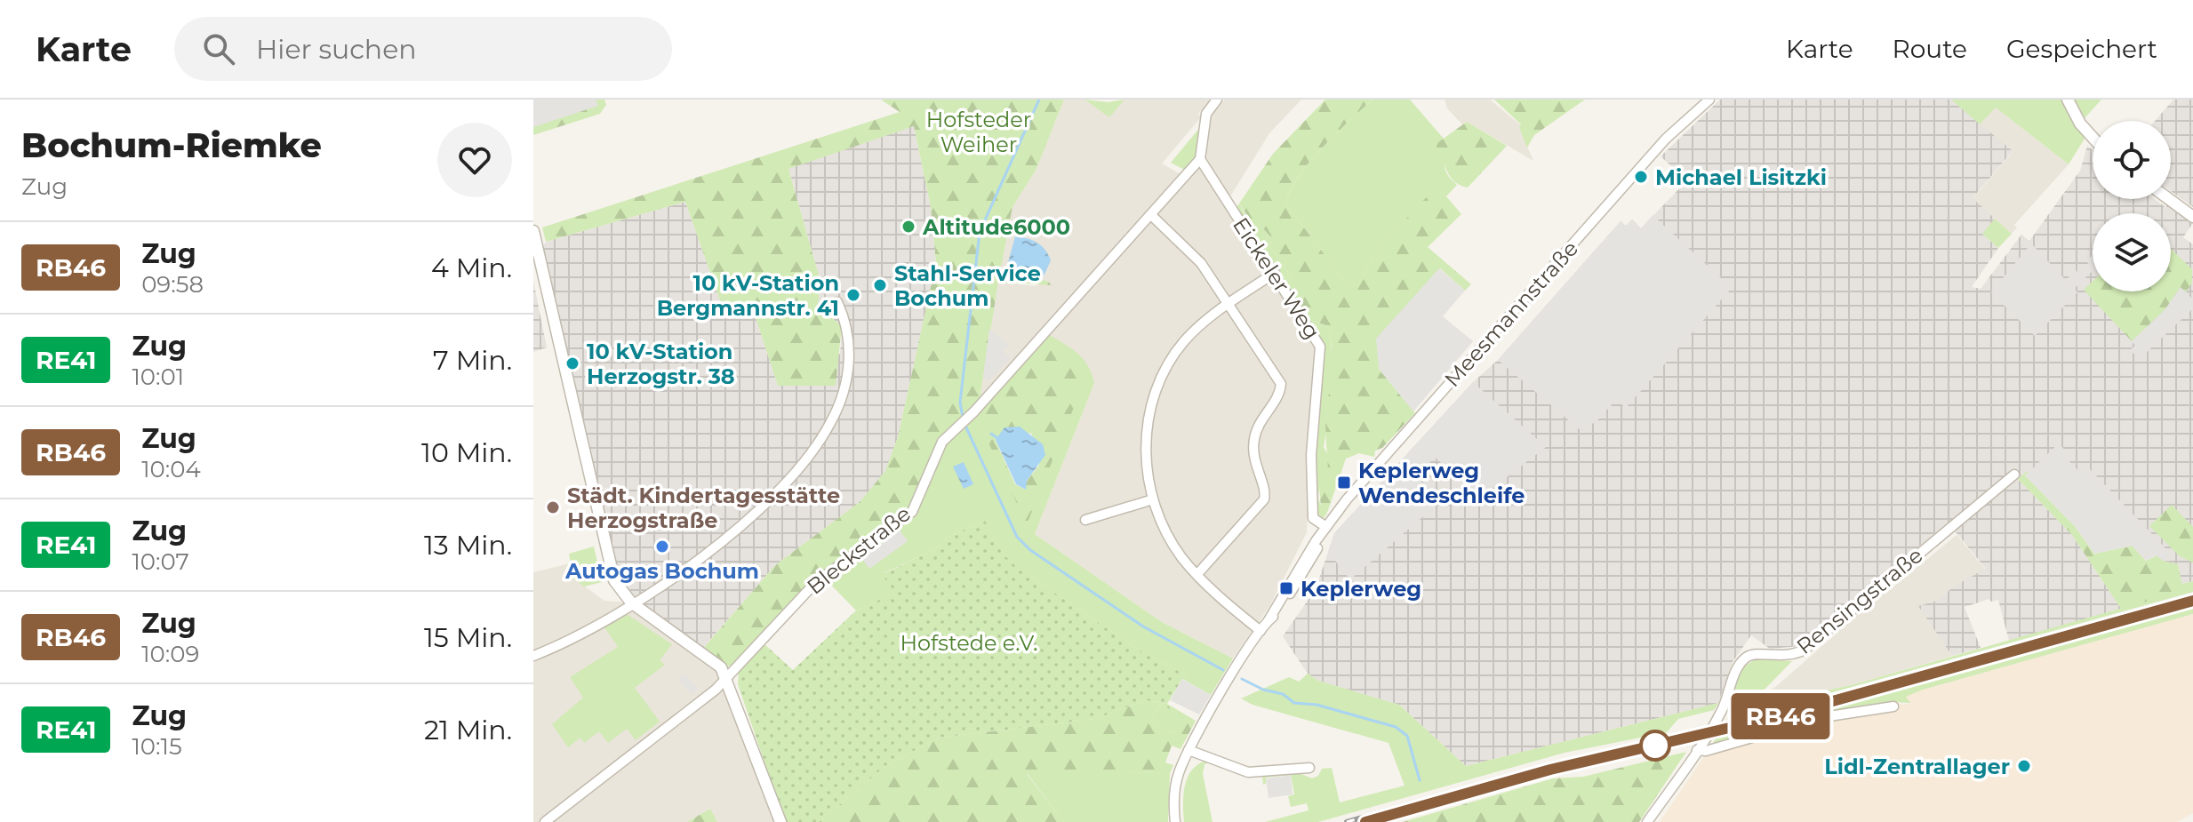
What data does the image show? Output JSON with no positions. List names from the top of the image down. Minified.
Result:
{"streets":{"street":["Eickeler Weg","Meesmannstraße","Bleckstraße","Rensingstraße"]},"crossings":[["Eickeler Weg","Meesmannstraße"],["Eickeler Weg","Bleckstraße"]],"parks":["Hofsteder Weiher","Hofstede e.V."],"places":{"other":["Michael Lisitzki","Altitude6000","Stahl-Service Bochum","10 kV-Station Bergmannstr. 41","10 kV-Station Herzogstr. 38","Städt. Kindertagesstätte Herzogstraße","Autogas Bochum","Lidl-Zentrallager"],"transit":["Keplerweg Wendeschleife","Keplerweg"]},"page":{"header":"Karte","search":"Hier suchen","nav":["Karte","Route","Gespeichert"],"heading":["Bochum-Riemke","Zug"],"on_map":"RB46","list":[{"mark":"RB46","name":"Zug","note":"09:58","value":"4 Min."},{"mark":"RE41","name":"Zug","note":"10:01","value":"7 Min."},{"mark":"RB46","name":"Zug","note":"10:04","value":"10 Min."},{"mark":"RE41","name":"Zug","note":"10:07","value":"13 Min."},{"mark":"RB46","name":"Zug","note":"10:09","value":"15 Min."},{"mark":"RE41","name":"Zug","note":"10:15","value":"21 Min."}]}}
